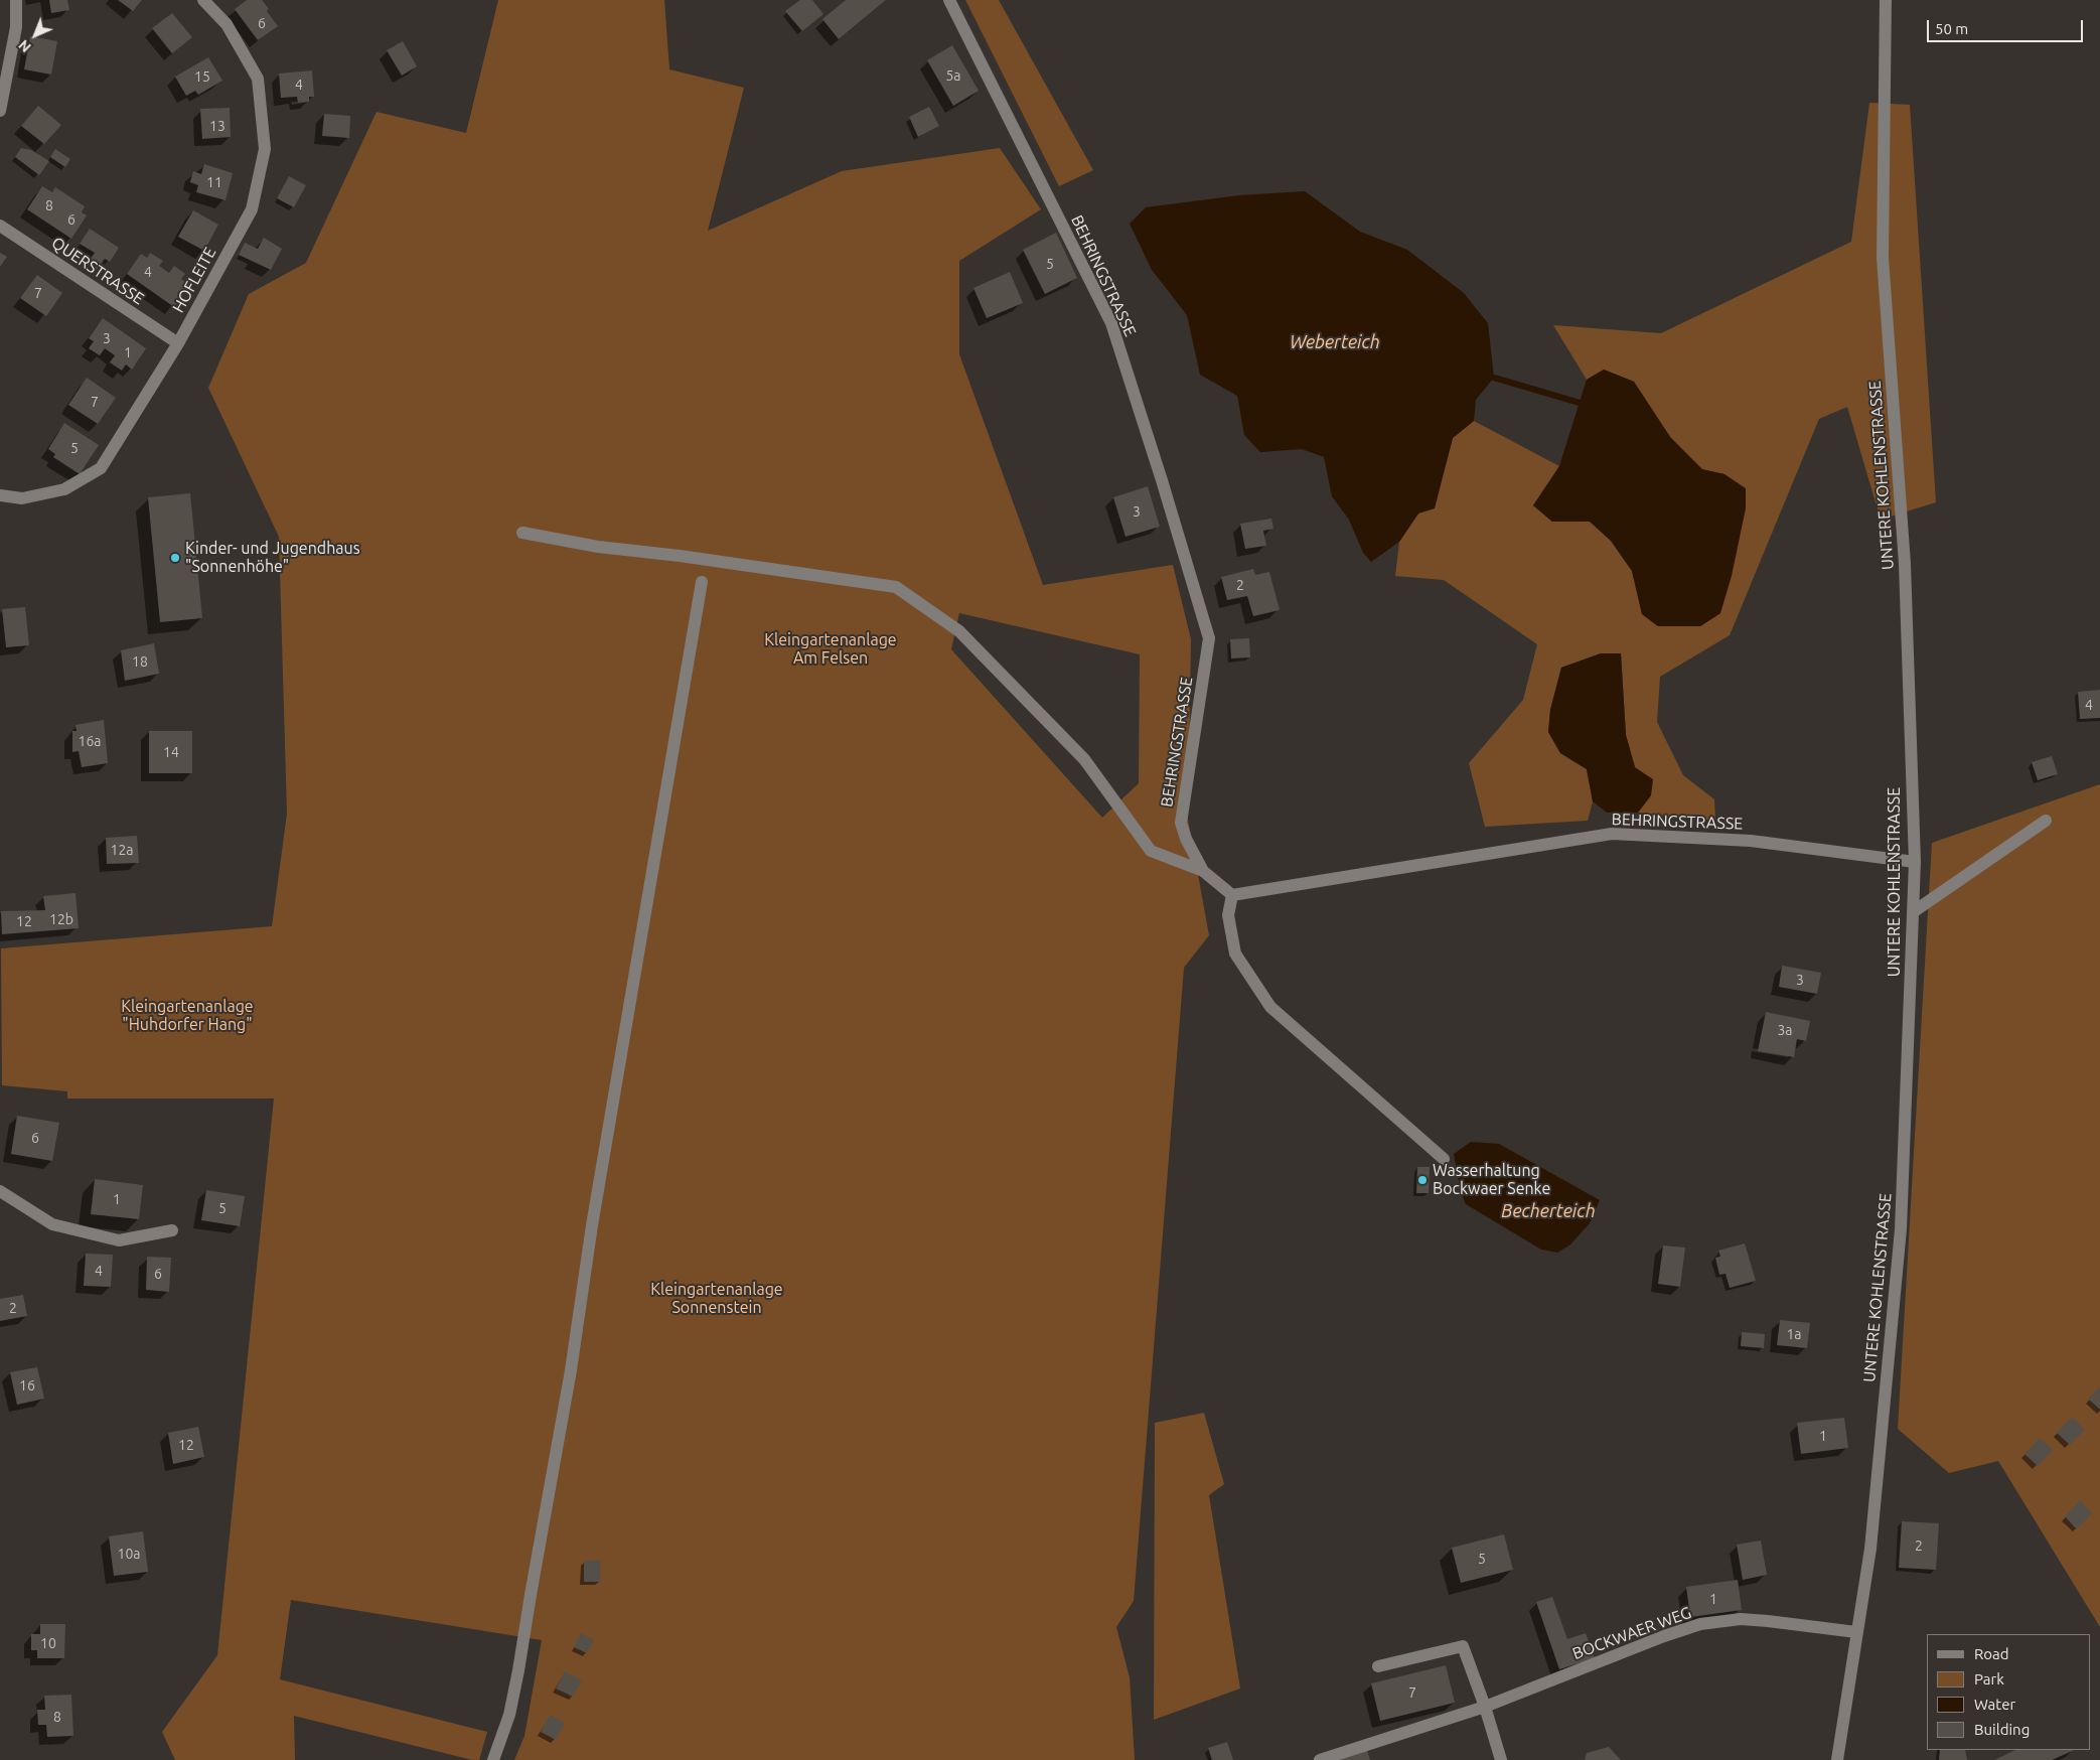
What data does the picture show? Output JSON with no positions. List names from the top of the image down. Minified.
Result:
{"streets":{"street":["QUERSTRASSE","BEHRINGSTRASSE","HOFLEITE","UNTERE KOHLENSTRASSE","BOCKWAER WEG"]},"crossings":[["QUERSTRASSE","HOFLEITE"],["BEHRINGSTRASSE","UNTERE KOHLENSTRASSE"],["UNTERE KOHLENSTRASSE","BOCKWAER WEG"]],"water":["Weberteich","Becherteich"],"parks":["Kleingartenanlage Am Felsen","Kleingartenanlage \"Huhdorfer Hang\"","Kleingartenanlage Sonnenstein"],"places":["Kinder- und Jugendhaus \"Sonnenhöhe\"","Wasserhaltung Bockwaer Senke"],"house_numbers":["6","5a","15","4","13","11","8","6","5","4","7","3","1","7","5","3","2","18","4","16a","14","12a","12b","12","3","3a","6","1","5","4","6","2","1a","16","1","12","2","10a","5","1","10","7","8"],"legend":["Road","Park","Water","Building"],"scale_bar":"50 m","north":"bottom left"}
